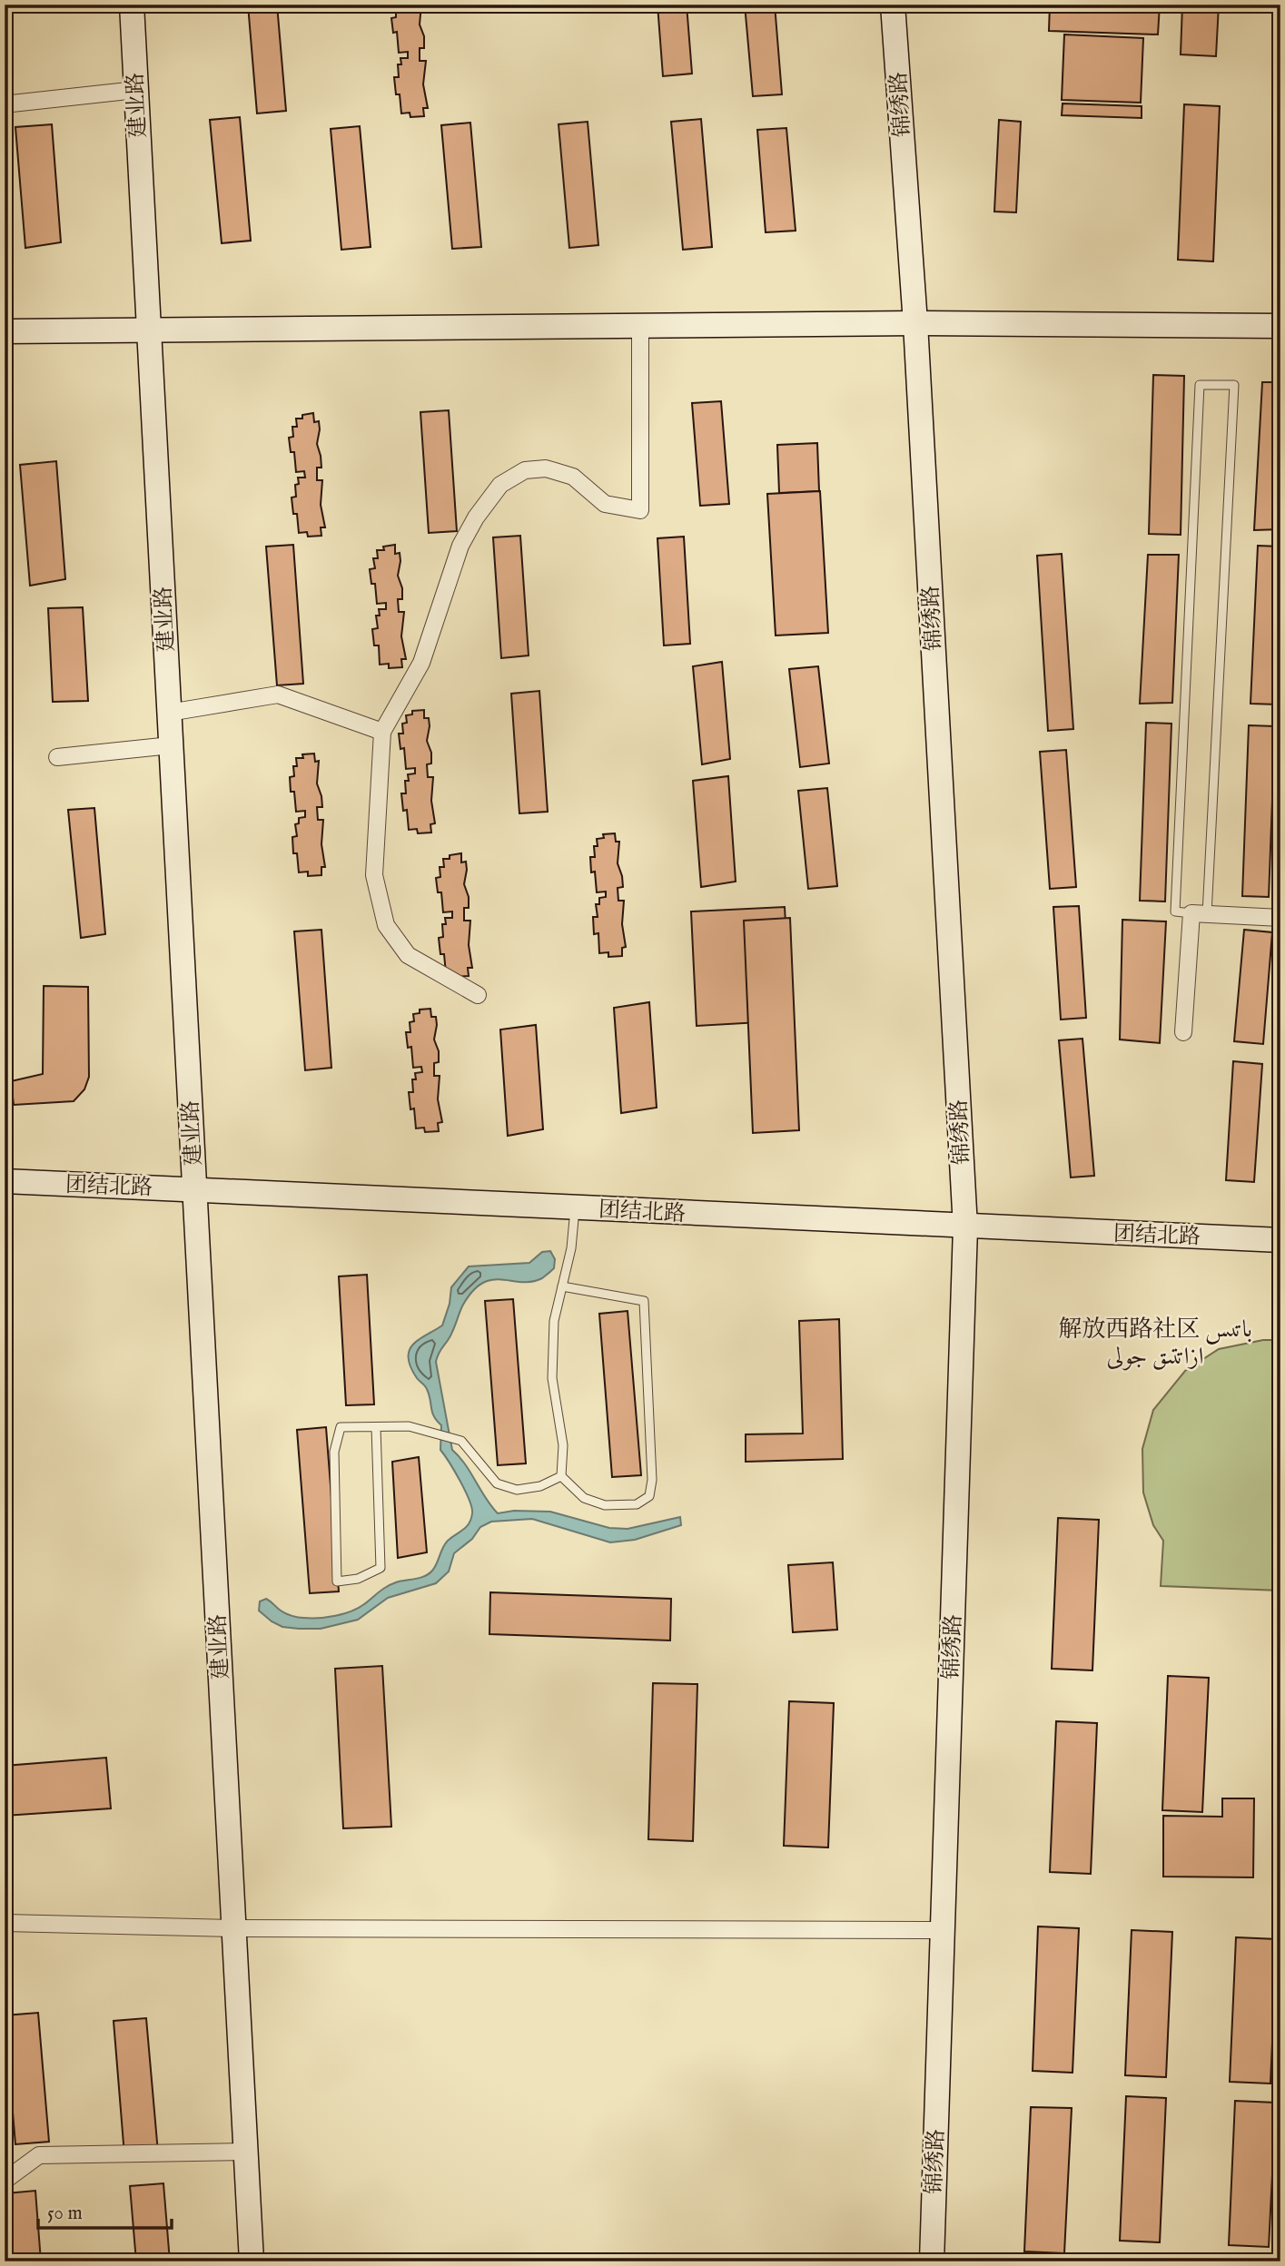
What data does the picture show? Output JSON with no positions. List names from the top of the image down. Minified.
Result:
{"streets":{"street":["锦绣路","建业路","团结北路"]},"crossings":[["锦绣路","团结北路"],["建业路","团结北路"]],"districts":["解放西路社区 باتىس ازاتتىق جولى"],"scale_bar":"50 m"}
